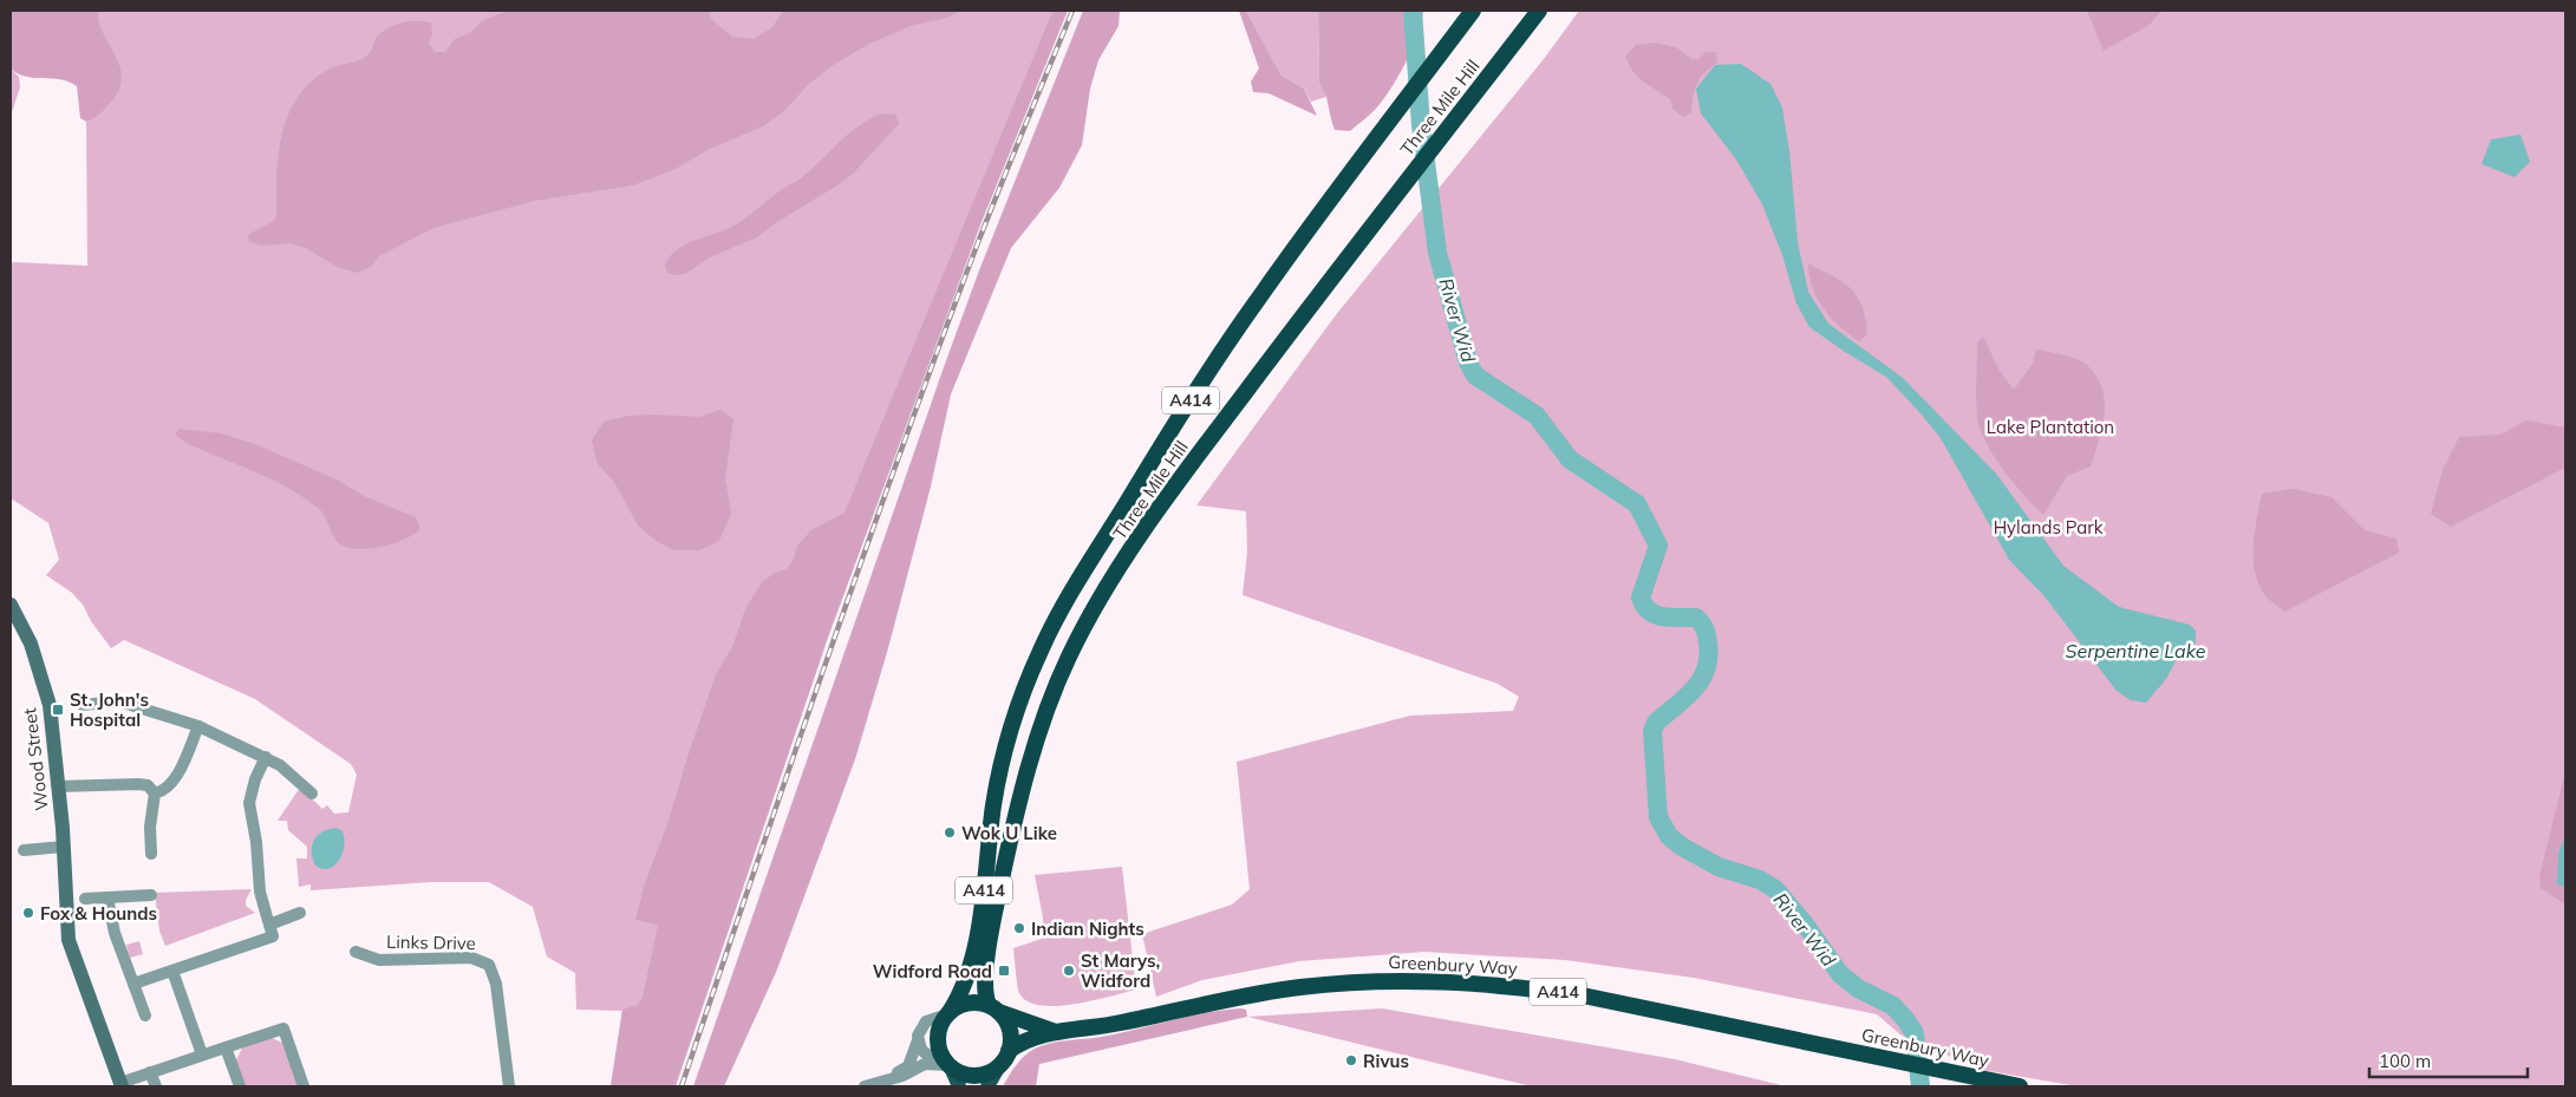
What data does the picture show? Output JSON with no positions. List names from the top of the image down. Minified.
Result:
{"streets":{"highway":["Three Mile Hill","A414","Greenbury Way"],"main road":["Wood Street"],"street":["Links Drive"]},"crossings":[["Three Mile Hill","A414"],["Three Mile Hill","Greenbury Way"],["A414","Greenbury Way"]],"water":["River Wid","Serpentine Lake"],"parks":["Lake Plantation","Hylands Park"],"places":{"transit":["St. John's Hospital","Widford Road"],"other":["Wok U Like","Fox & Hounds","Indian Nights","St Marys, Widford","Rivus"]},"scale_bar":"100 m"}
